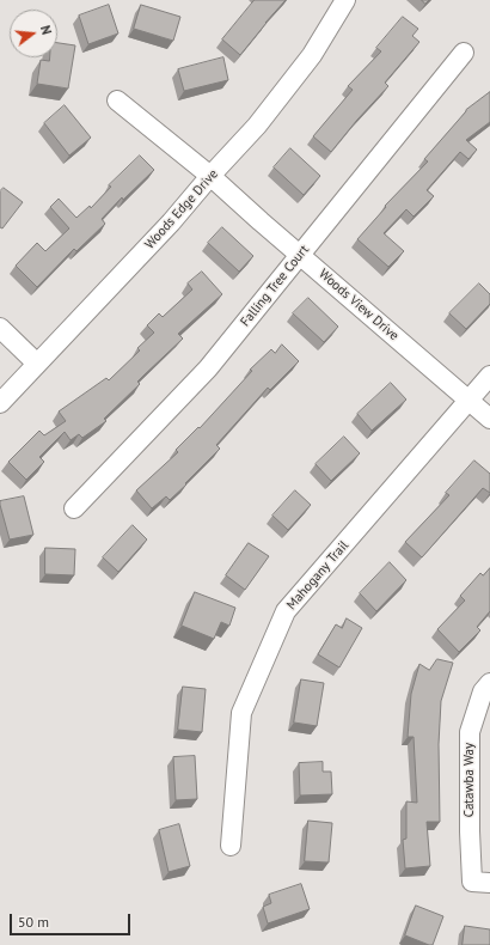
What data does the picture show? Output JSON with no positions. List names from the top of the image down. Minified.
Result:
{"streets":{"street":["Woods Edge Drive","Falling Tree Court","Woods View Drive","Mahogany Trail","Catawba Way"]},"crossings":[["Woods Edge Drive","Woods View Drive"],["Falling Tree Court","Woods View Drive"],["Woods View Drive","Mahogany Trail"]],"scale_bar":"50 m","north":"right"}
